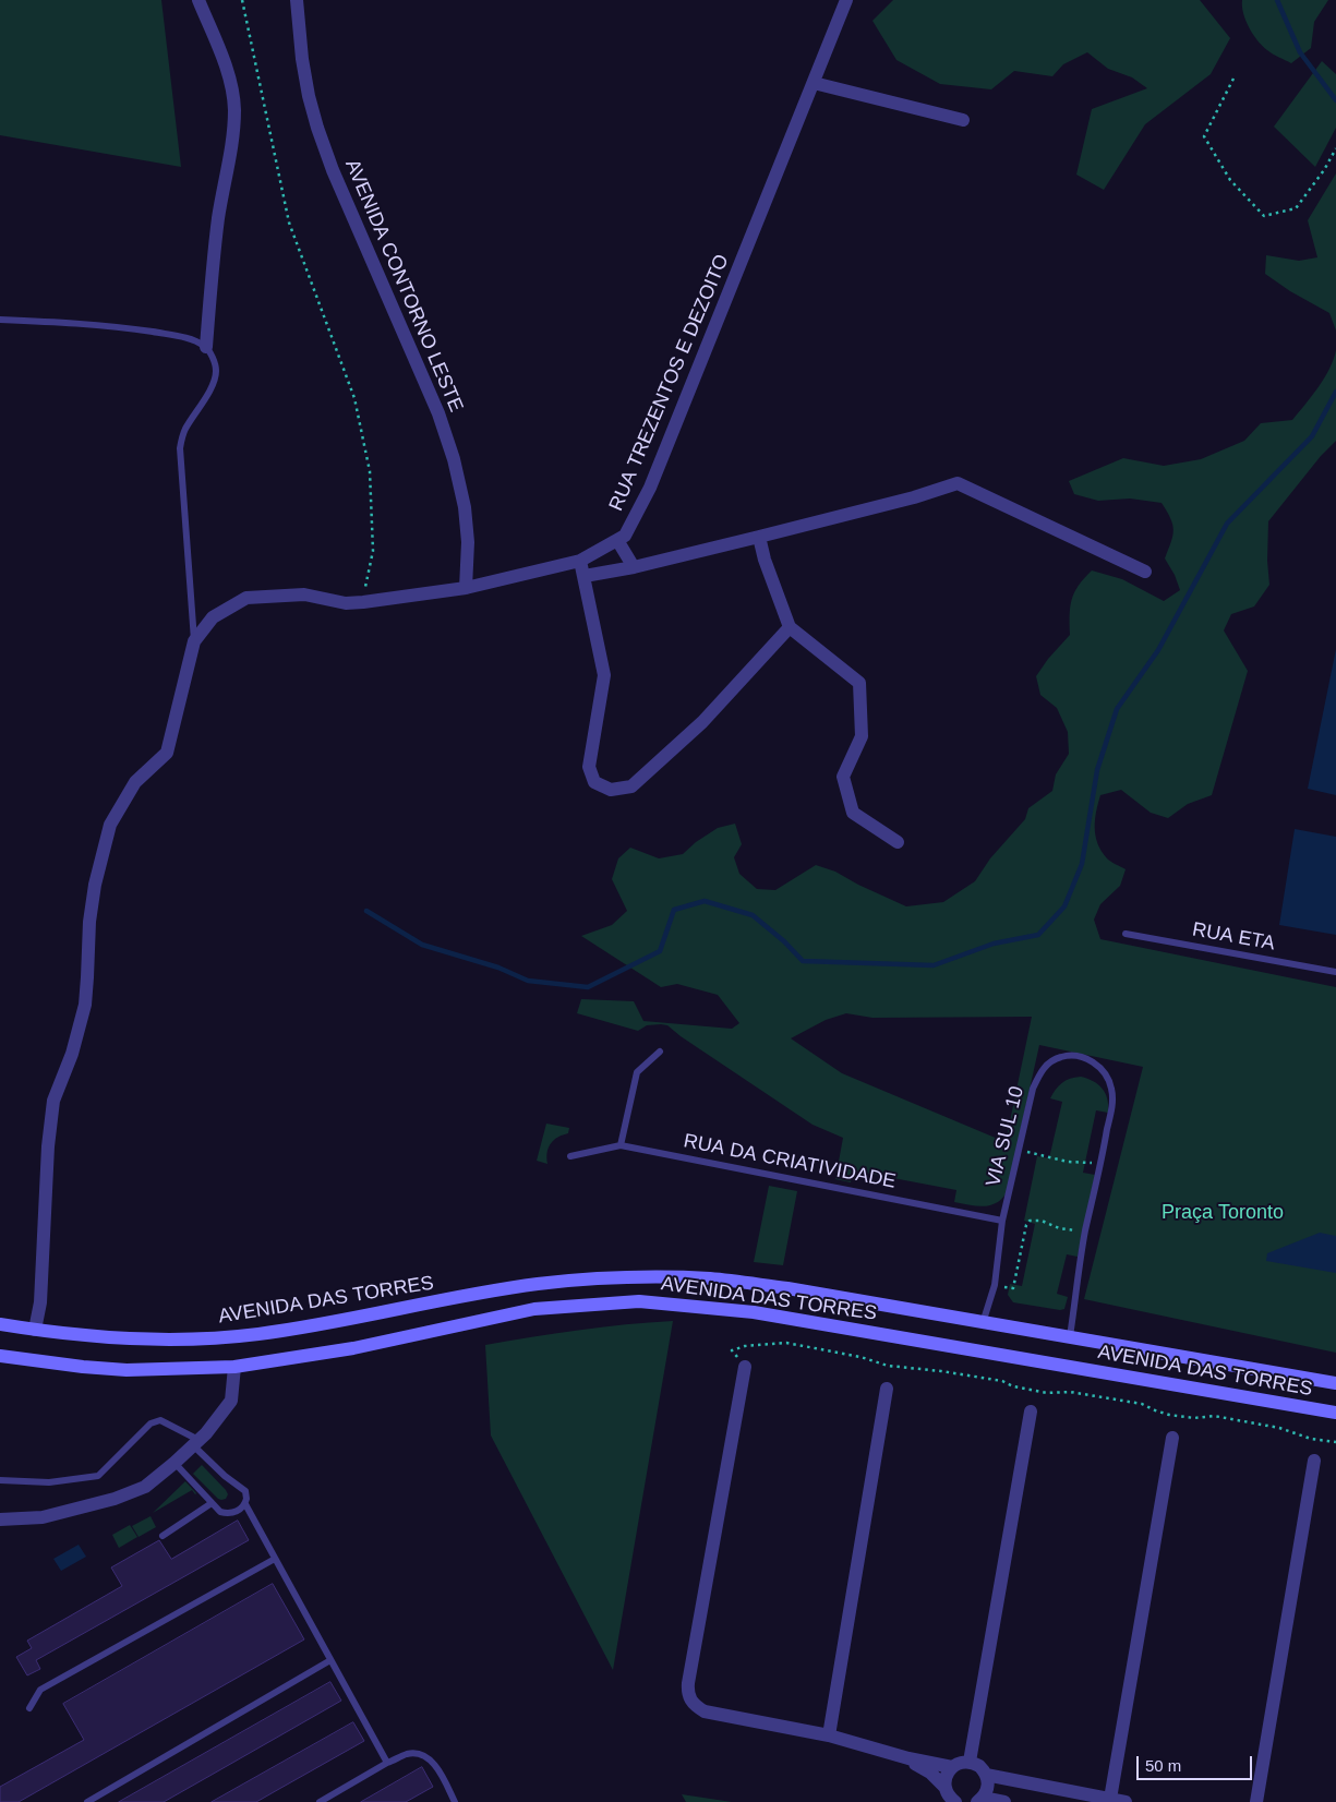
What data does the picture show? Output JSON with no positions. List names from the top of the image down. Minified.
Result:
{"streets":{"main road":["AVENIDA DAS TORRES"],"street":["AVENIDA CONTORNO LESTE","RUA TREZENTOS E DEZOITO"],"lane":["RUA ETA","VIA SUL 10","RUA DA CRIATIVIDADE"]},"crossings":[["AVENIDA CONTORNO LESTE","RUA TREZENTOS E DEZOITO"],["RUA TREZENTOS E DEZOITO","AVENIDA DAS TORRES"],["VIA SUL 10","RUA DA CRIATIVIDADE"],["VIA SUL 10","AVENIDA DAS TORRES"]],"parks":["Praça Toronto"],"scale_bar":"50 m"}
